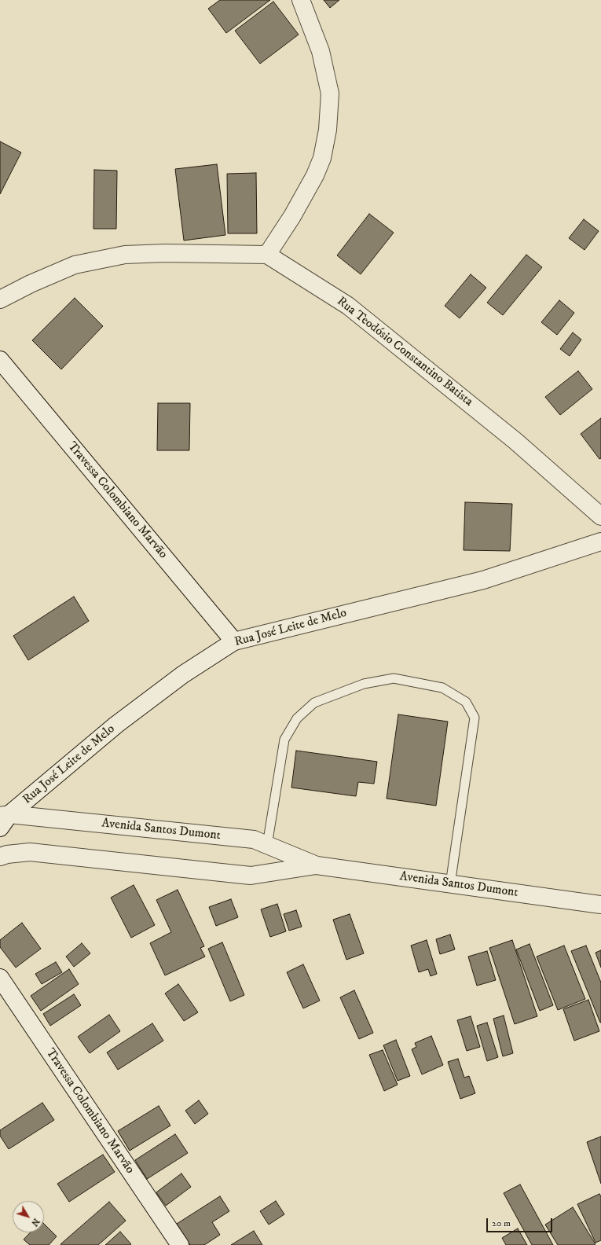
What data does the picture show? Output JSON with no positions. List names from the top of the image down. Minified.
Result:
{"streets":{"street":["Rua Teodósio Constantino Batista","Travessa Colombiano Marvão","Rua José Leite de Melo","Avenida Santos Dumont"]},"crossings":[["Travessa Colombiano Marvão","Rua José Leite de Melo"],["Rua José Leite de Melo","Avenida Santos Dumont"]],"scale_bar":"20 m","north":"bottom right"}
